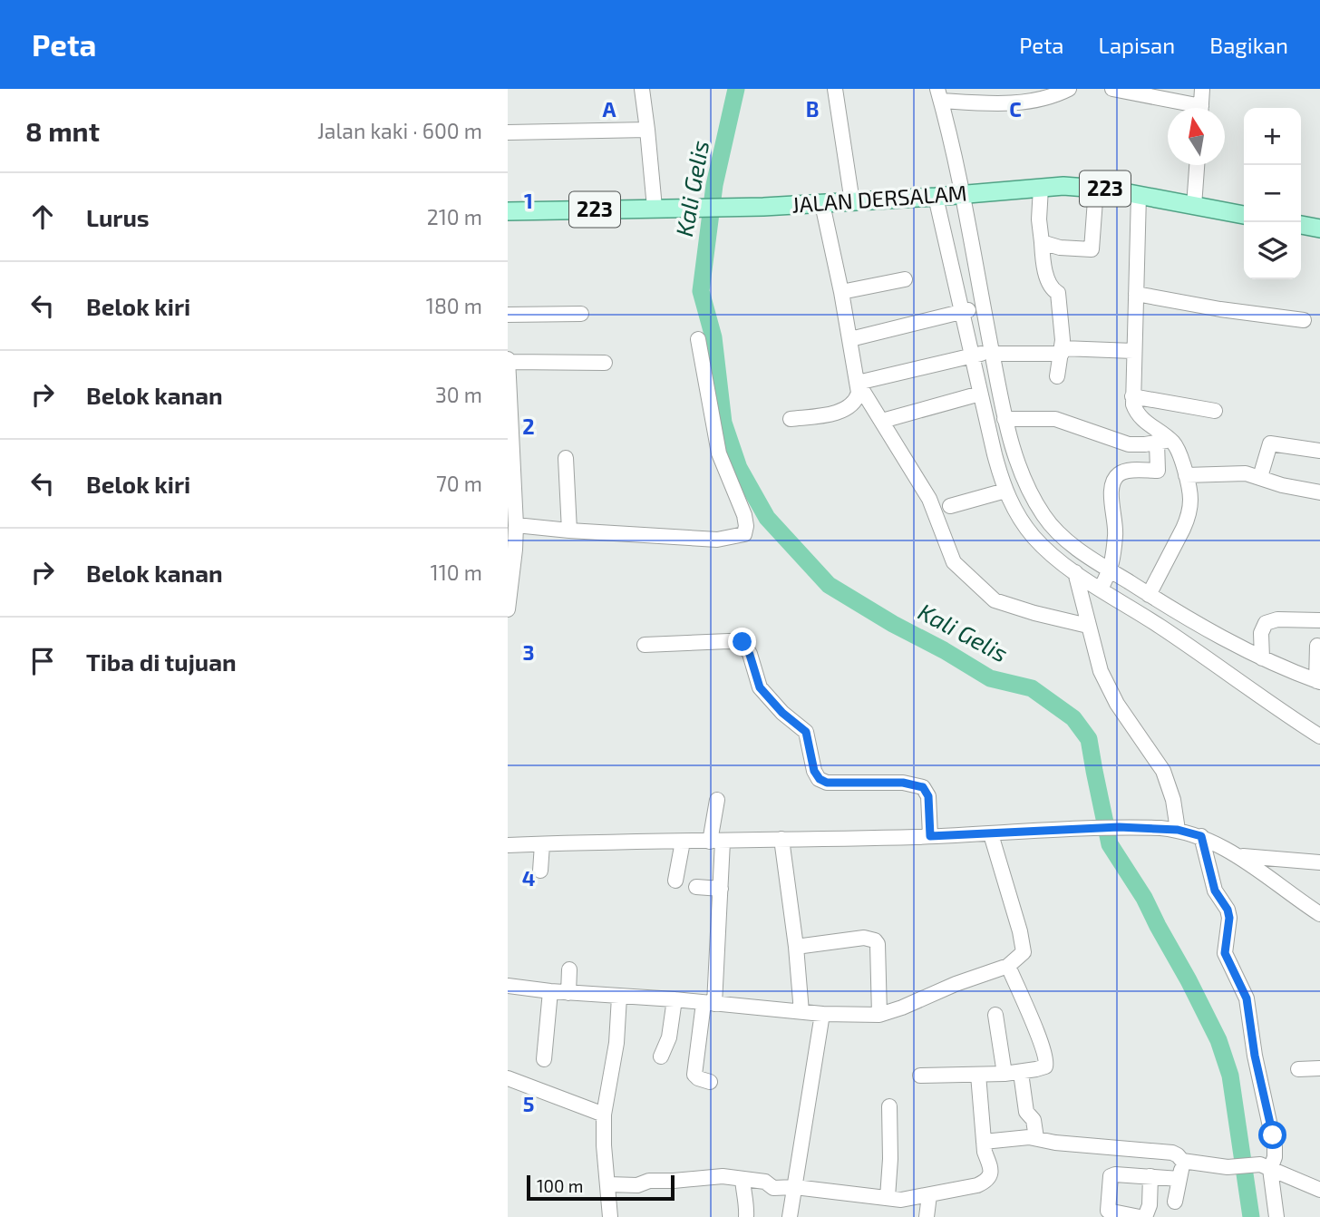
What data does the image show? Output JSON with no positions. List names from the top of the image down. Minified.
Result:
{"streets":{"main road":["223","JALAN DERSALAM"]},"water":["Kali Gelis"],"scale_bar":"100 m","north":"top","page":{"header":"Peta","nav":["Peta","Lapisan","Bagikan"],"heading":["8 mnt","Jalan kaki · 600 m"],"map_buttons":["+","−"],"list":[["Lurus","210 m"],["Belok kiri","180 m"],["Belok kanan","30 m"],["Belok kiri","70 m"],["Belok kanan","110 m"],"Tiba di tujuan"],"scale":"100 m"},"grid":{"columns":["A","B","C"],"rows":["1","2","3","4","5"]}}
